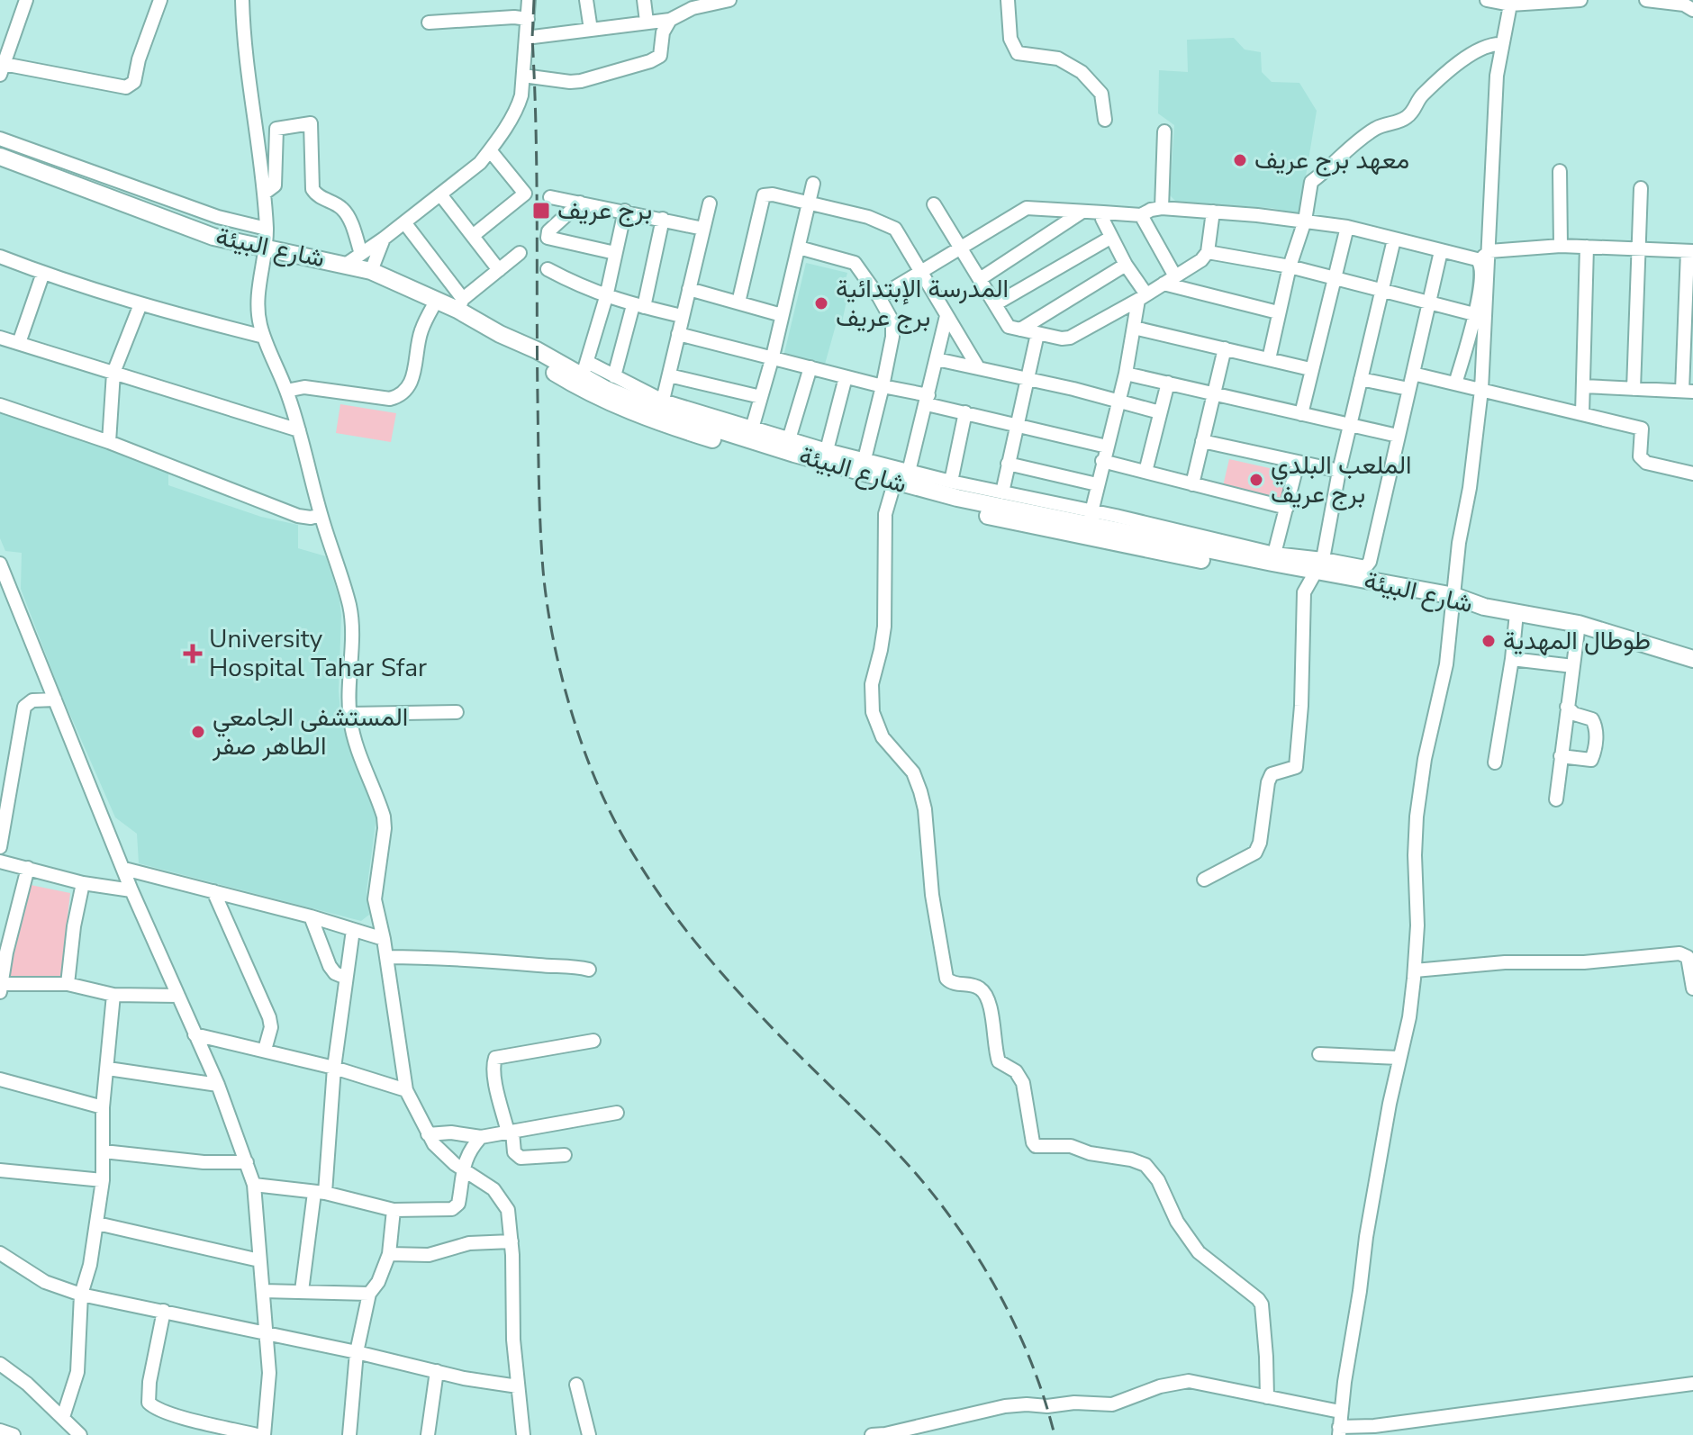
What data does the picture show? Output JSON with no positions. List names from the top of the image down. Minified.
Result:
{"streets":{"main road":["شارع البيئة"]},"places":{"other":["معهد برج عريف","المدرسة الإبتدائية برج عريف","الملعب البلدي برج عريف","طوطال المهدية","المستشفى الجامعي الطاهر صفر"],"transit":["برج عريف"],"health":["University Hospital Tahar Sfar"]}}
